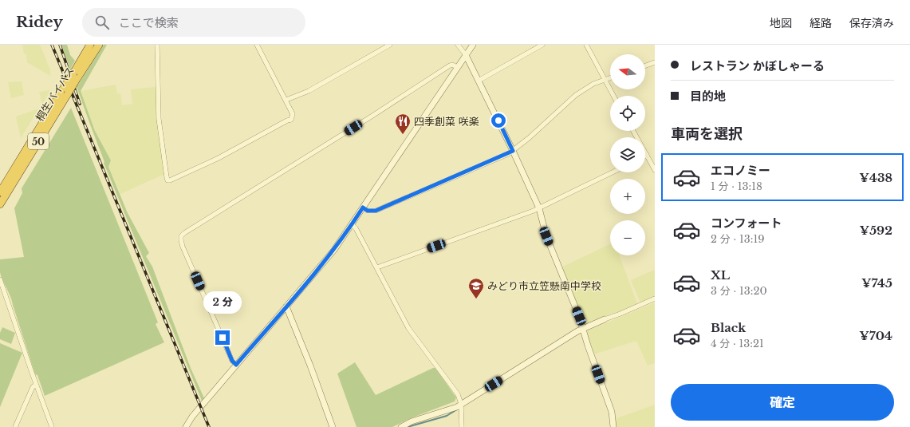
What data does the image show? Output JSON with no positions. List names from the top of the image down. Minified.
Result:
{"streets":{"highway":["桐生バイパス","50"]},"places":{"restaurant":["四季創菜 咲楽"],"school or university":["みどり市立笠懸南中学校"]},"north":"left","page":{"header":"Ridey","search":"ここで検索","nav":["地図","経路","保存済み"],"banner":["レストラン かぼしゃーる","目的地"],"map_buttons":["+","−"],"heading":"車両を選択","list":[{"name":"エコノミー","note":"1 分 · 13:18","value":"¥438"},{"name":"コンフォート","note":"2 分 · 13:19","value":"¥592"},{"name":"XL","note":"3 分 · 13:20","value":"¥745"},{"name":"Black","note":"4 分 · 13:21","value":"¥704"}],"bubble":"2 分","buttons":"確定"}}
